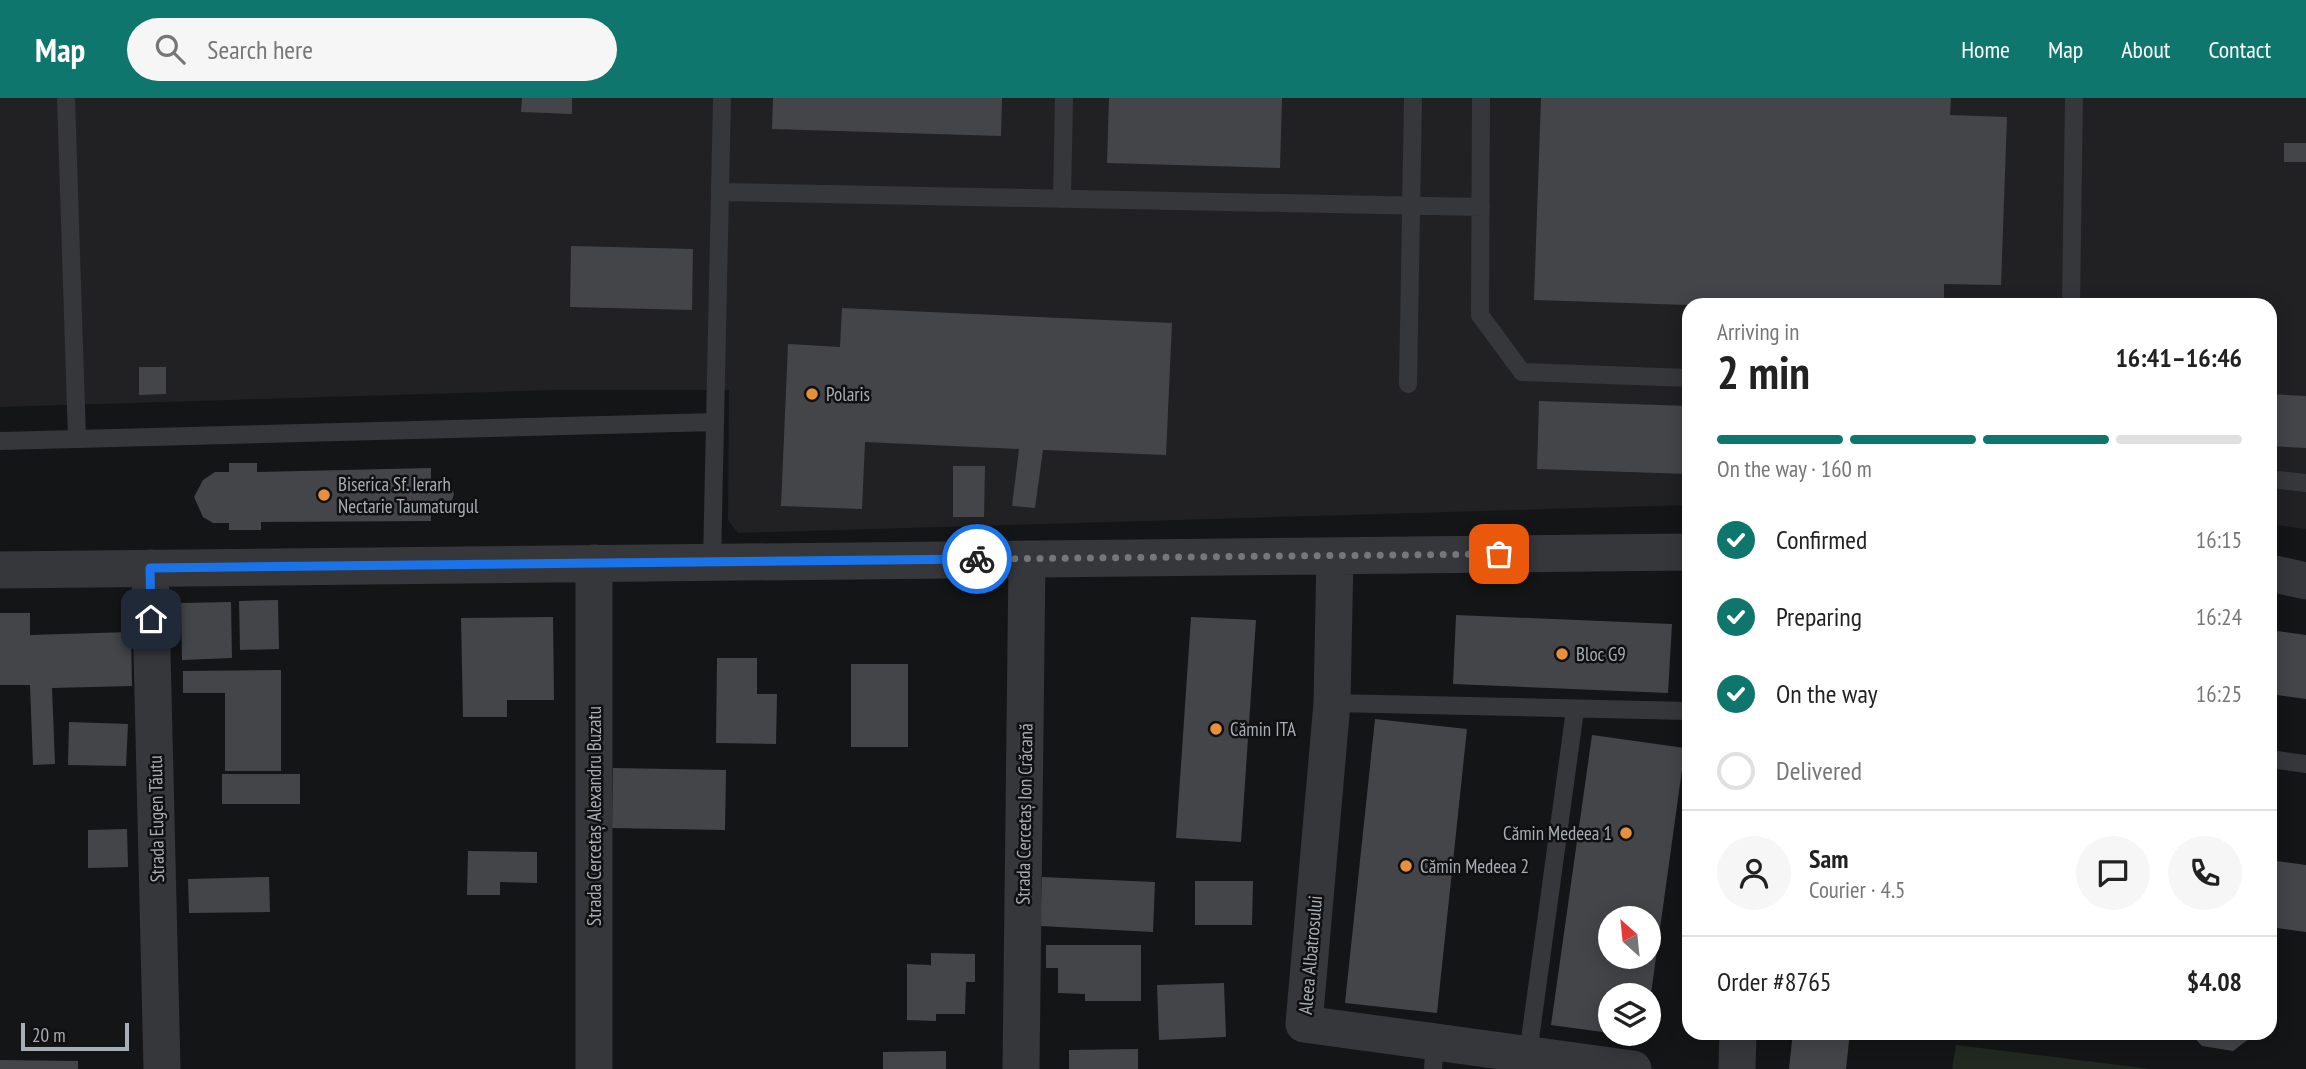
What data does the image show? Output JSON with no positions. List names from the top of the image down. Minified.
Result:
{"streets":{"street":["Strada Cercetaș Ion Crăcană","Strada Cercetaș Alexandru Buzatu","Strada Eugen Tăutu","Aleea Albatrosului"]},"places":["Polaris","Biserica Sf. Ierarh Nectarie Taumaturgul","Bloc G9","Cămin ITA","Cămin Medeea 1","Cămin Medeea 2"],"scale_bar":"20 m","north":"top left","page":{"header":"Map","search":"Search here","nav":["Home","Map","About","Contact"],"heading":["2 min","Arriving in","16:41–16:46"],"panel":["Sam","Courier · 4.5","Order #8765","$4.08"],"bar":"On the way · 160 m","list":[["Confirmed","16:15"],["Preparing","16:24"],["On the way","16:25"],"Delivered"],"scale":"20 m"}}
